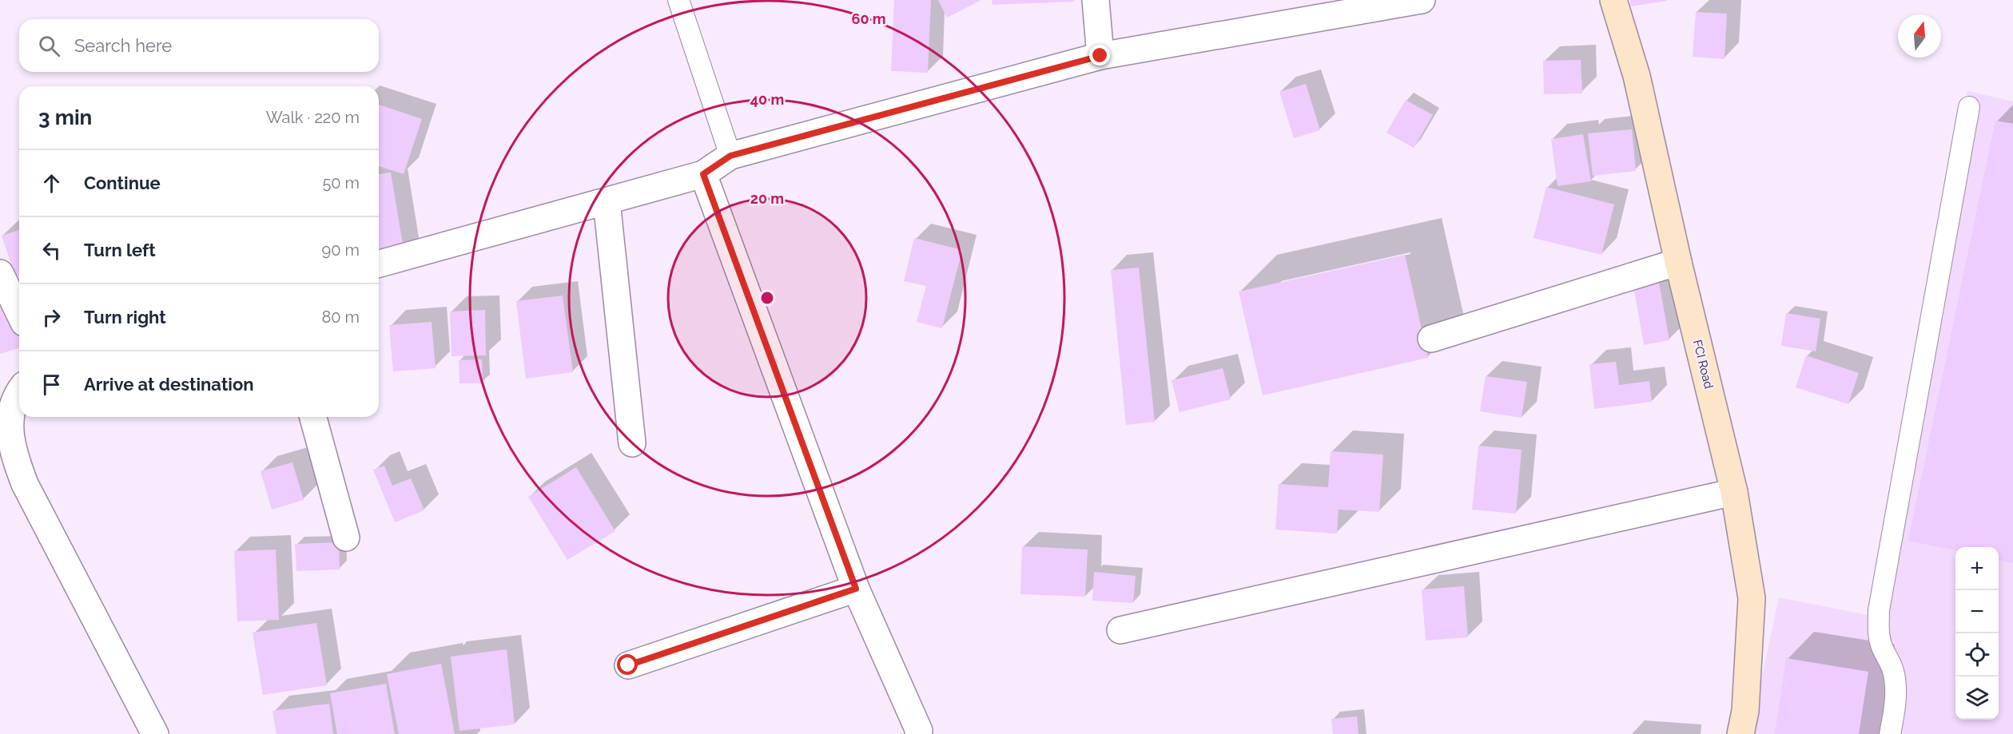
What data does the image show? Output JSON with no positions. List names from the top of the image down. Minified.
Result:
{"streets":{"street":["FCI Road"]},"north":"top","page":{"search":"Search here","heading":["3 min","Walk · 220 m"],"list":[["Continue","50 m"],["Turn left","90 m"],["Turn right","80 m"],"Arrive at destination"],"map_buttons":["+","−"]},"rings":["60 m","40 m","20 m"]}
